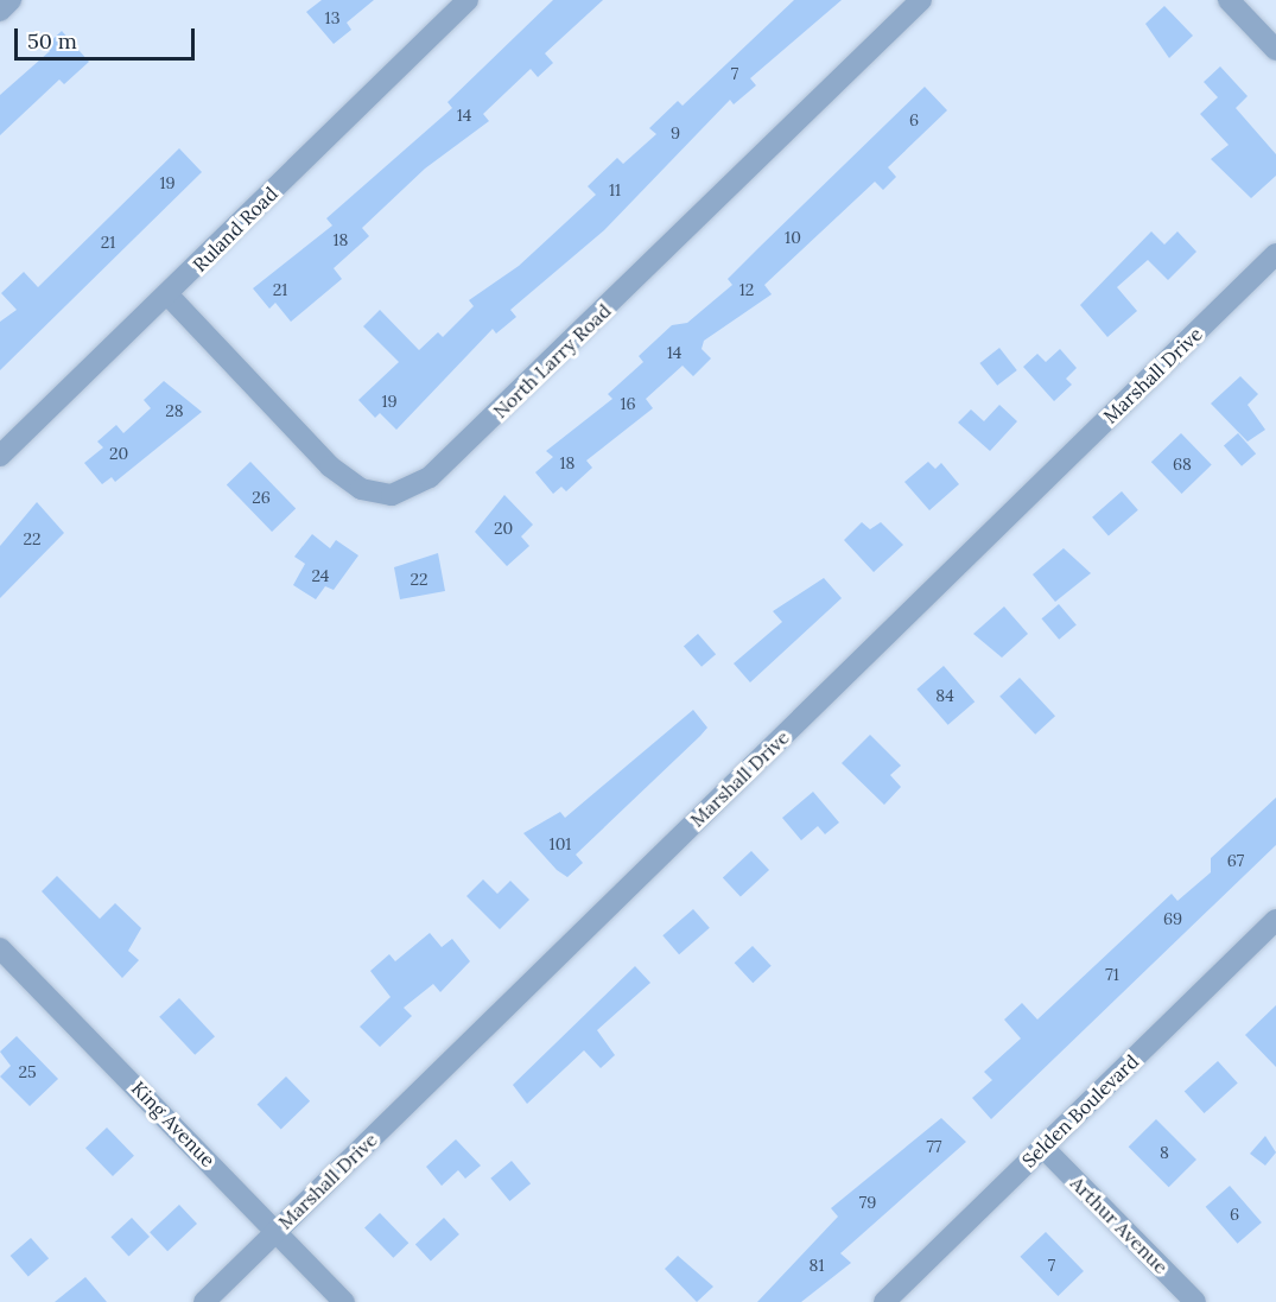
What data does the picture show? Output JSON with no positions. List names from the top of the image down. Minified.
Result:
{"streets":{"street":["Ruland Road","North Larry Road","Marshall Drive","Selden Boulevard","King Avenue","Arthur Avenue"]},"crossings":[["Ruland Road","North Larry Road"],["Marshall Drive","King Avenue"],["Selden Boulevard","Arthur Avenue"]],"house_numbers":["13","7","14","6","9","19","11","10","18","21","21","12","14","19","16","28","20","18","68","26","20","22","24","22","84","101","67","69","71","25","77","8","79","6","81","7"],"scale_bar":"50 m"}
